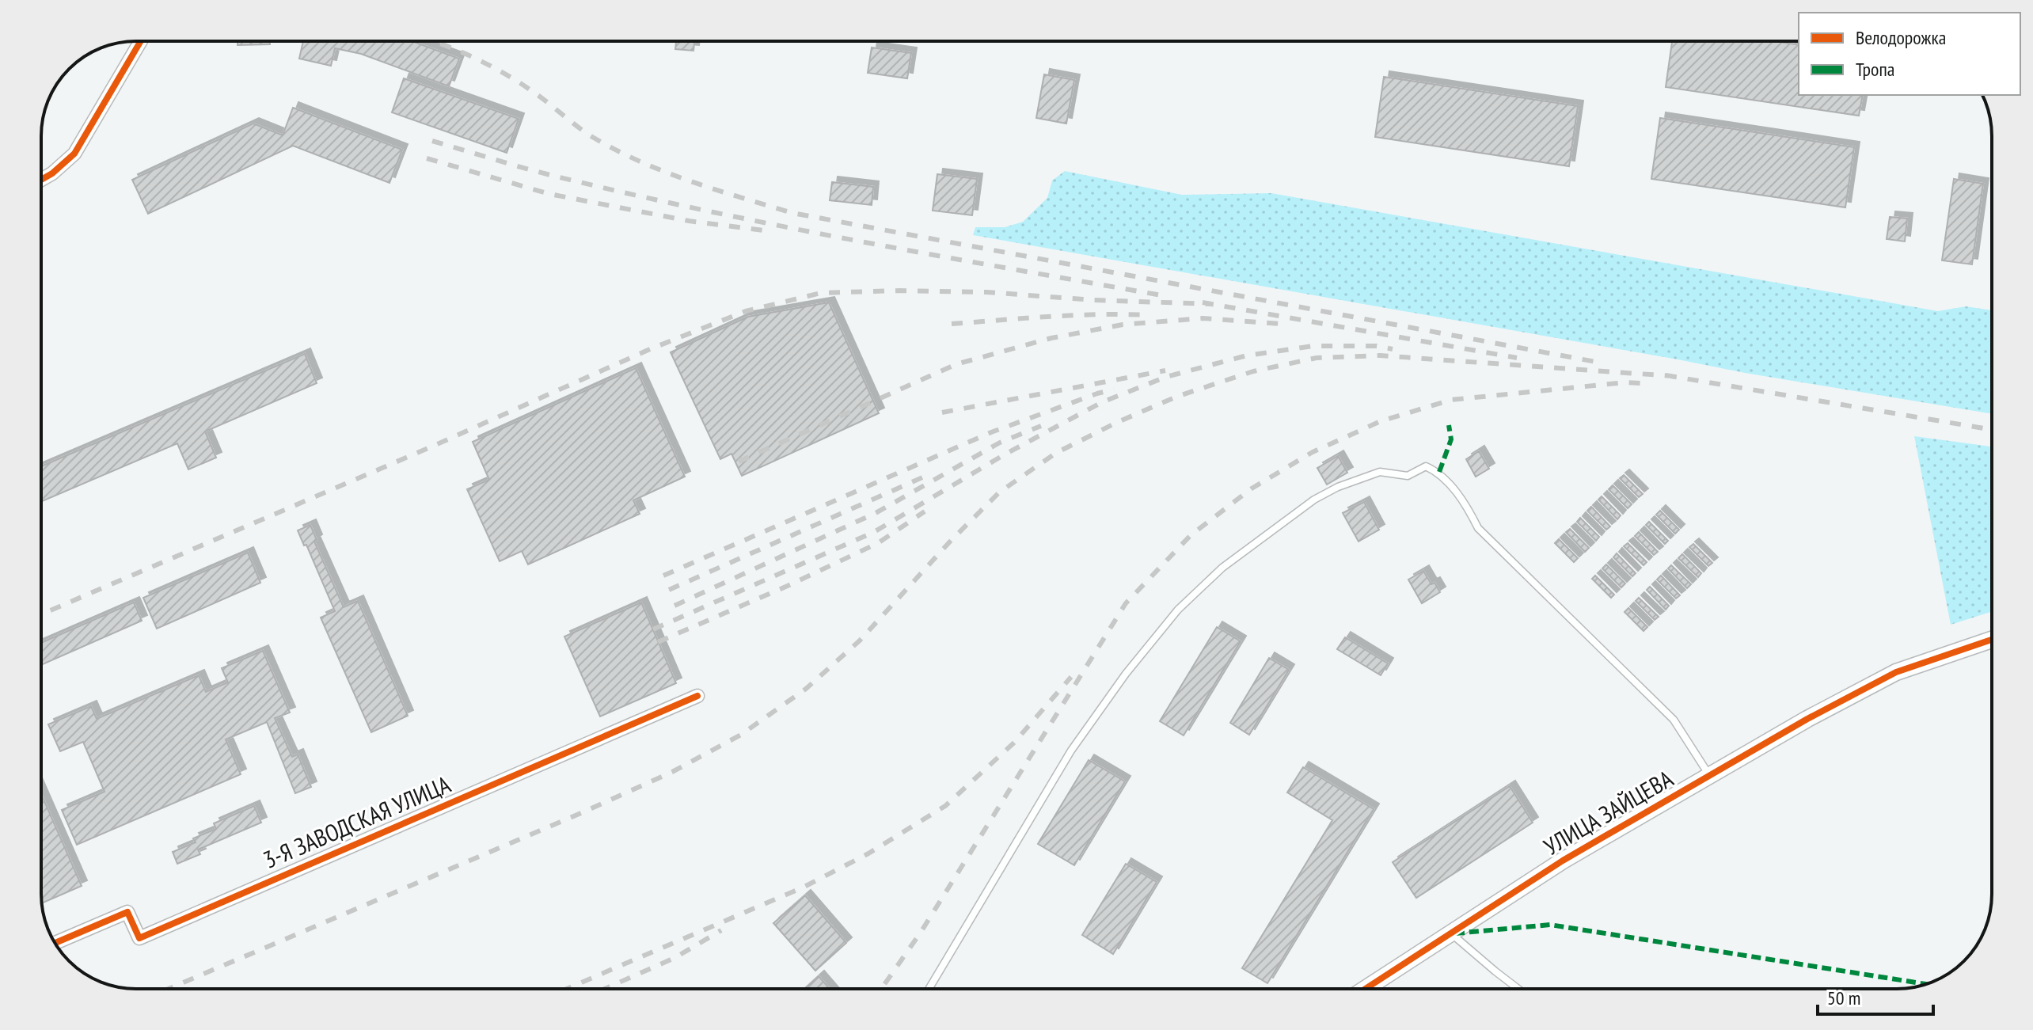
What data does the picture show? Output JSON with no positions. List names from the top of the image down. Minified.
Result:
{"streets":{"street":["УЛИЦА ЗАЙЦЕВА","3-Я ЗАВОДСКАЯ УЛИЦА"]},"legend":["Велодорожка","Тропа"],"scale_bar":"50 m"}
